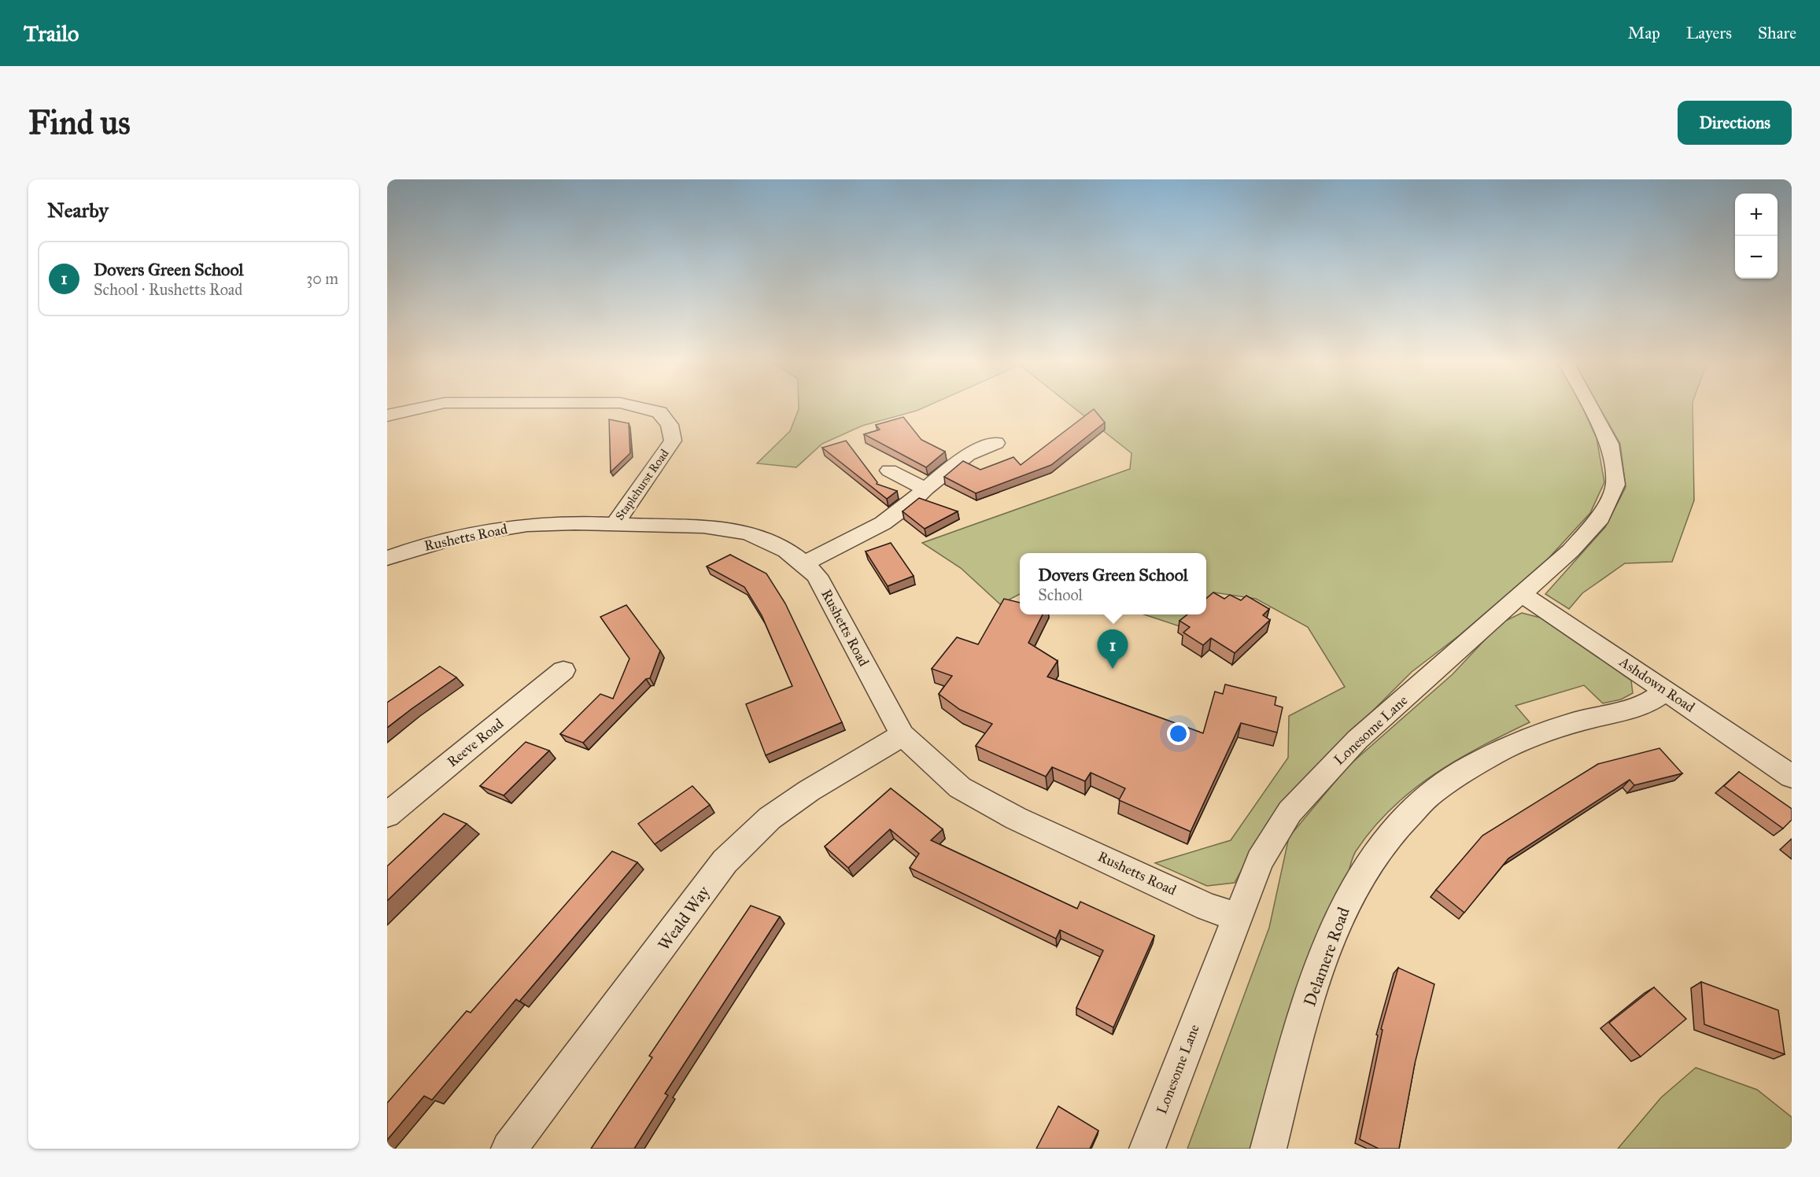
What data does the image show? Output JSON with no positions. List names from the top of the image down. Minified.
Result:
{"streets":{"street":["Staplehurst Road","Rushetts Road","Ashdown Road","Lonesome Lane","Reeve Road","Weald Way","Delamere Road"]},"crossings":[["Staplehurst Road","Rushetts Road"],["Rushetts Road","Lonesome Lane"],["Rushetts Road","Weald Way"],["Ashdown Road","Lonesome Lane"],["Ashdown Road","Delamere Road"]],"page":{"header":"Trailo","nav":["Map","Layers","Share"],"buttons":"Directions","title":"Find us","heading":"Nearby","map_buttons":["+","−"],"list":[{"mark":"1","name":"Dovers Green School","note":"School · Rushetts Road","value":"30 m"}],"popup":["Dovers Green School","School"],"pins":"1"}}
